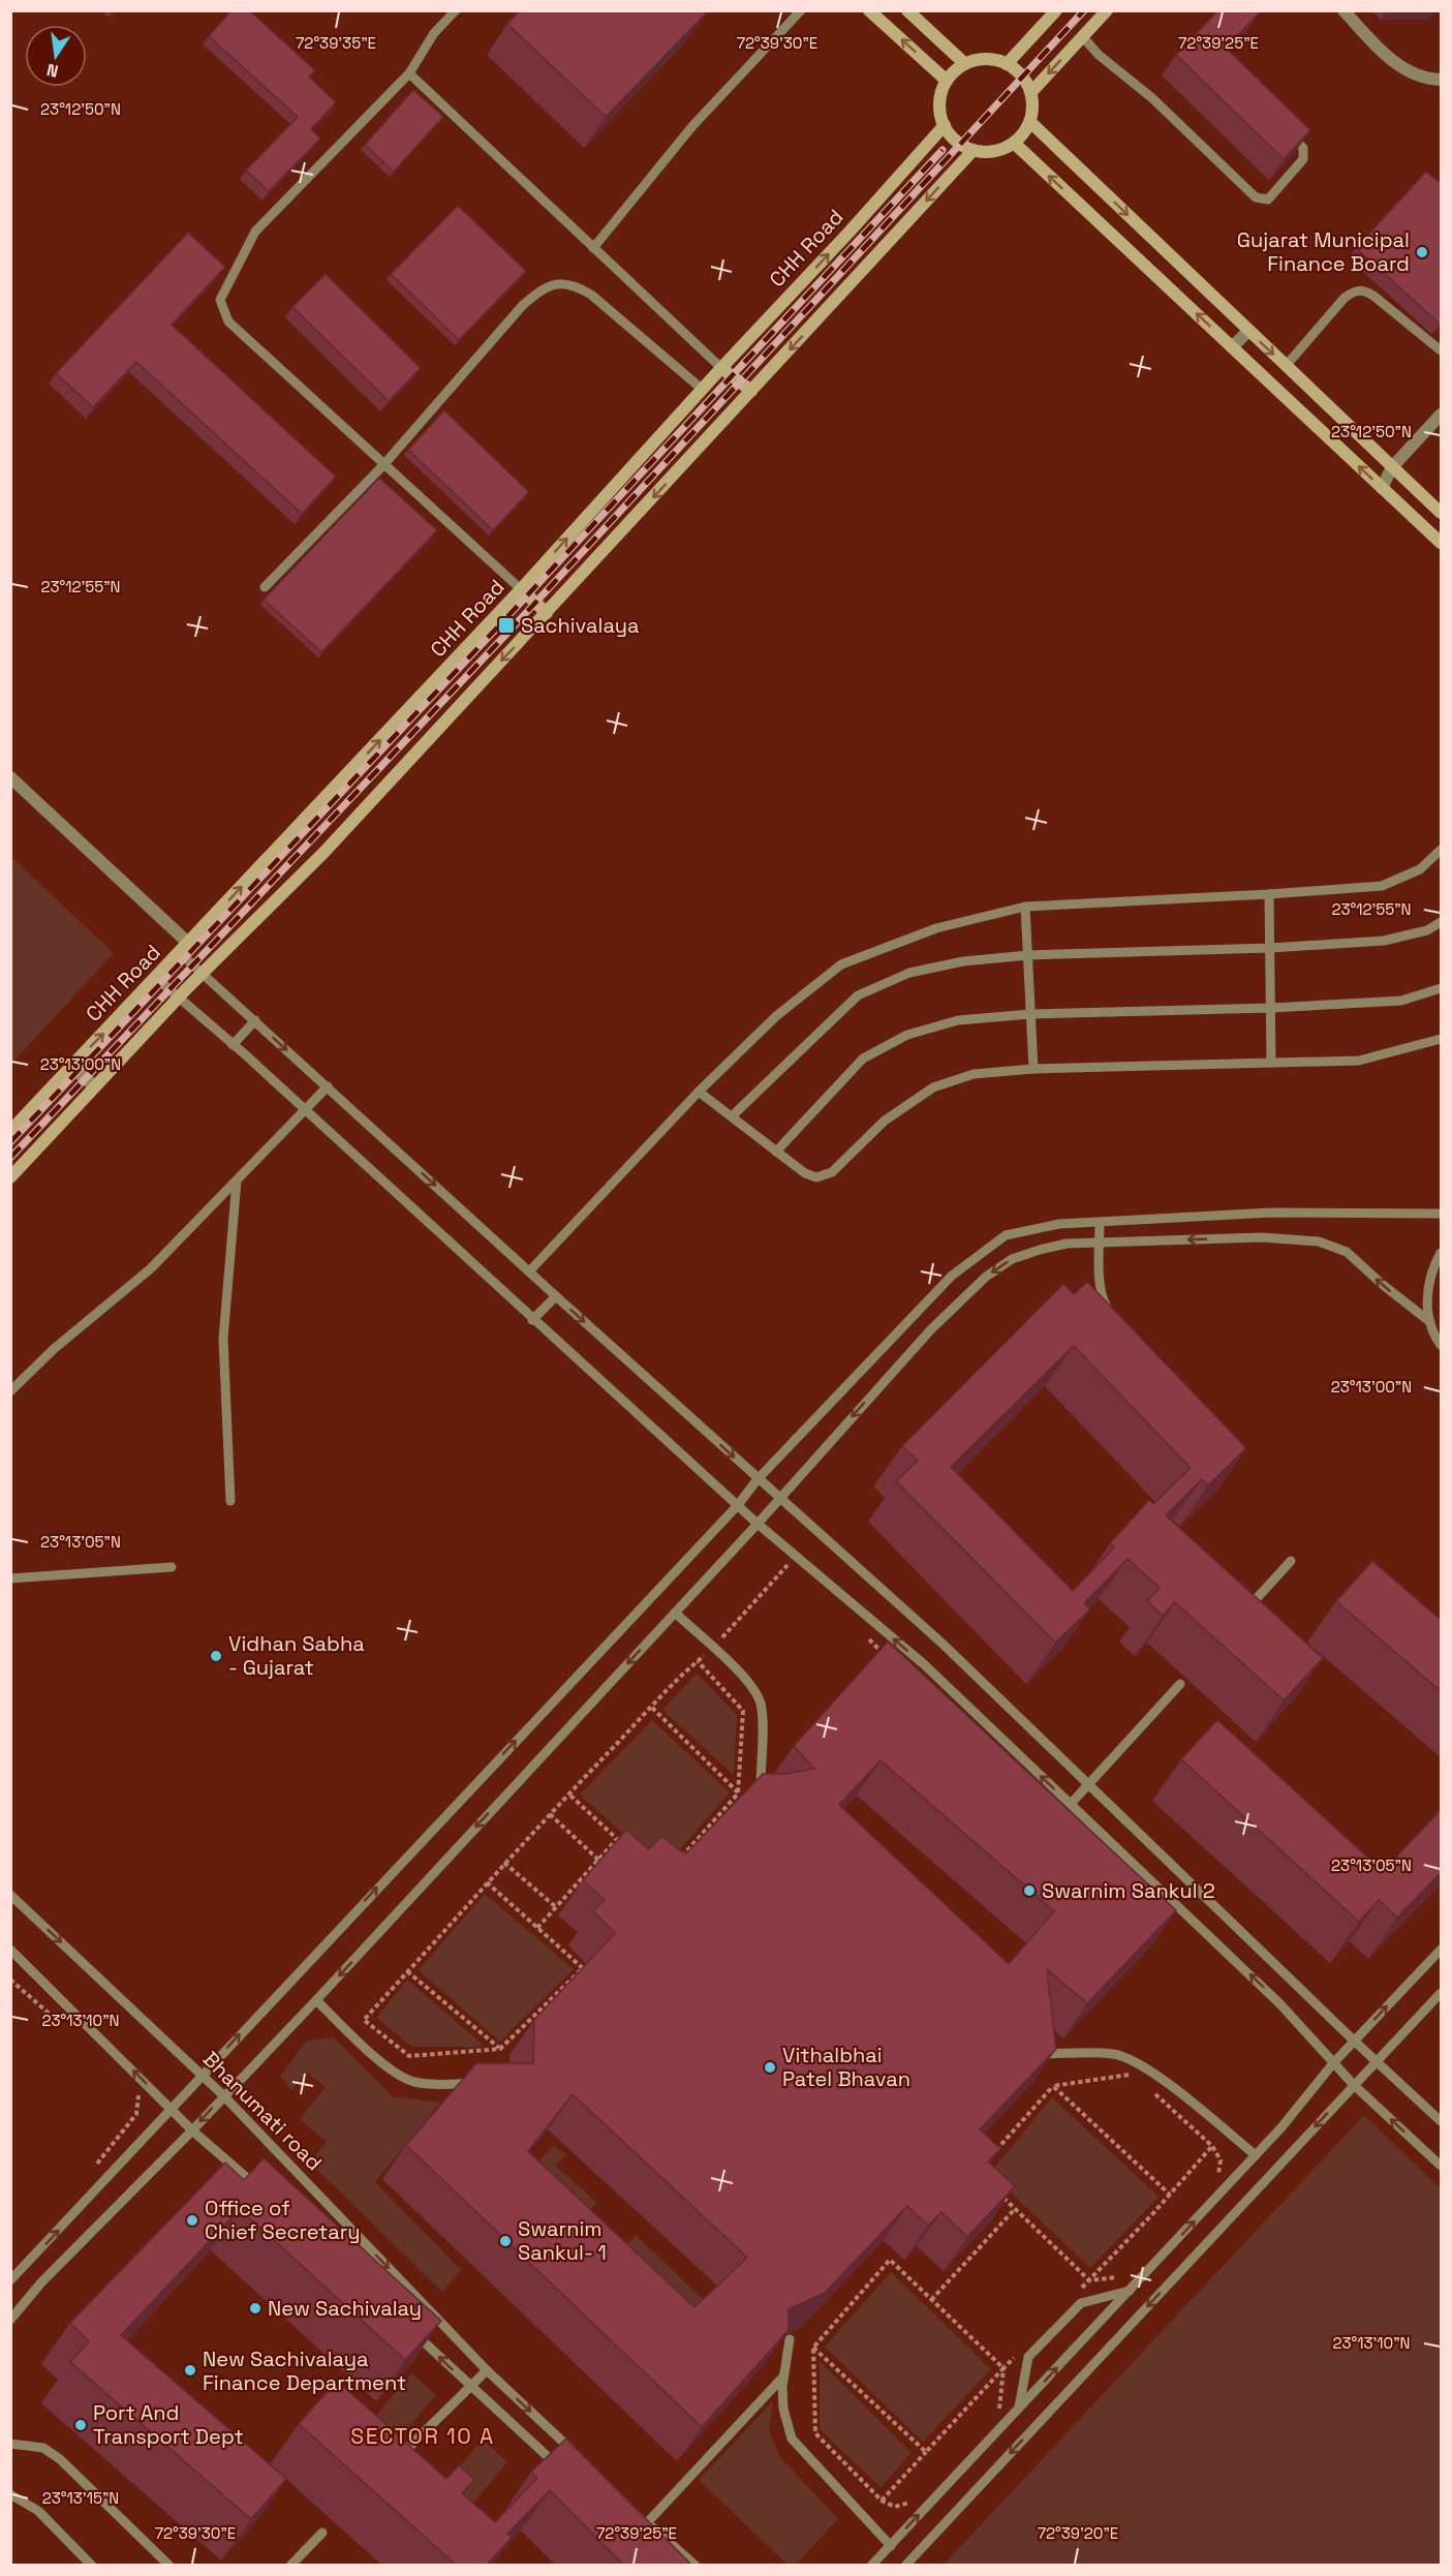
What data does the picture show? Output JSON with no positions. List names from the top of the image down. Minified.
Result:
{"streets":{"street":["CHH Road"],"lane":["Bhanumati road"]},"districts":["SECTOR 10 A"],"places":{"other":["Gujarat Municipal Finance Board","Vidhan Sabha - Gujarat","Swarnim Sankul 2","Vithalbhai Patel Bhavan","Office of Chief Secretary","Swarnim Sankul- 1","New Sachivalay","New Sachivalaya Finance Department","Port And Transport Dept"],"transit":["Sachivalaya"]},"north":"bottom","coordinates":["72°39'35\"E","72°39'30\"E","72°39'25\"E","23°12'50\"N","23°12'55\"N","23°13'00\"N","23°13'05\"N","23°13'10\"N","23°13'15\"N","72°39'20\"E"]}
